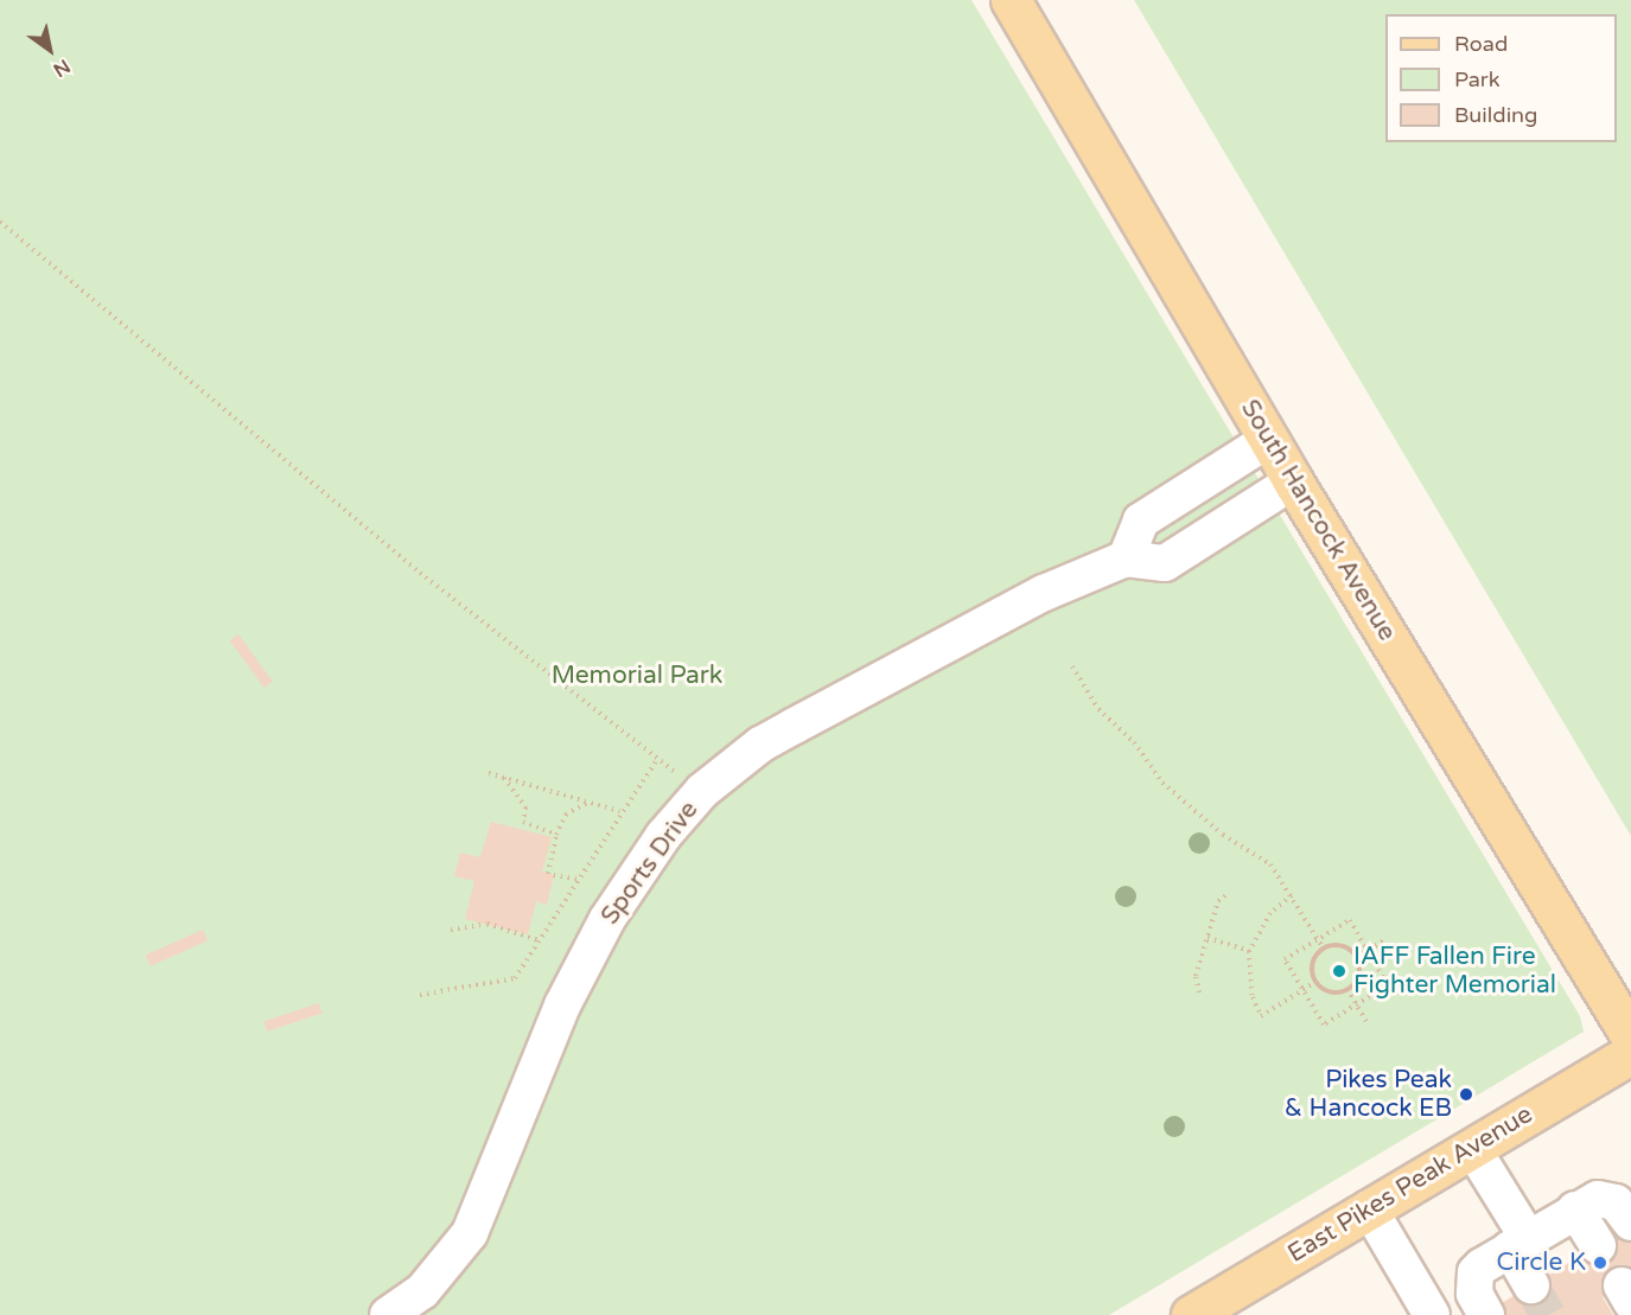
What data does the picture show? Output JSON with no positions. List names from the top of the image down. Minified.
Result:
{"streets":{"main road":["South Hancock Avenue","East Pikes Peak Avenue"],"street":["Sports Drive"]},"crossings":[["South Hancock Avenue","Sports Drive"]],"parks":["Memorial Park"],"places":["IAFF Fallen Fire Fighter Memorial","Pikes Peak & Hancock EB","Circle K"],"legend":["Road","Park","Building"],"north":"bottom right"}
